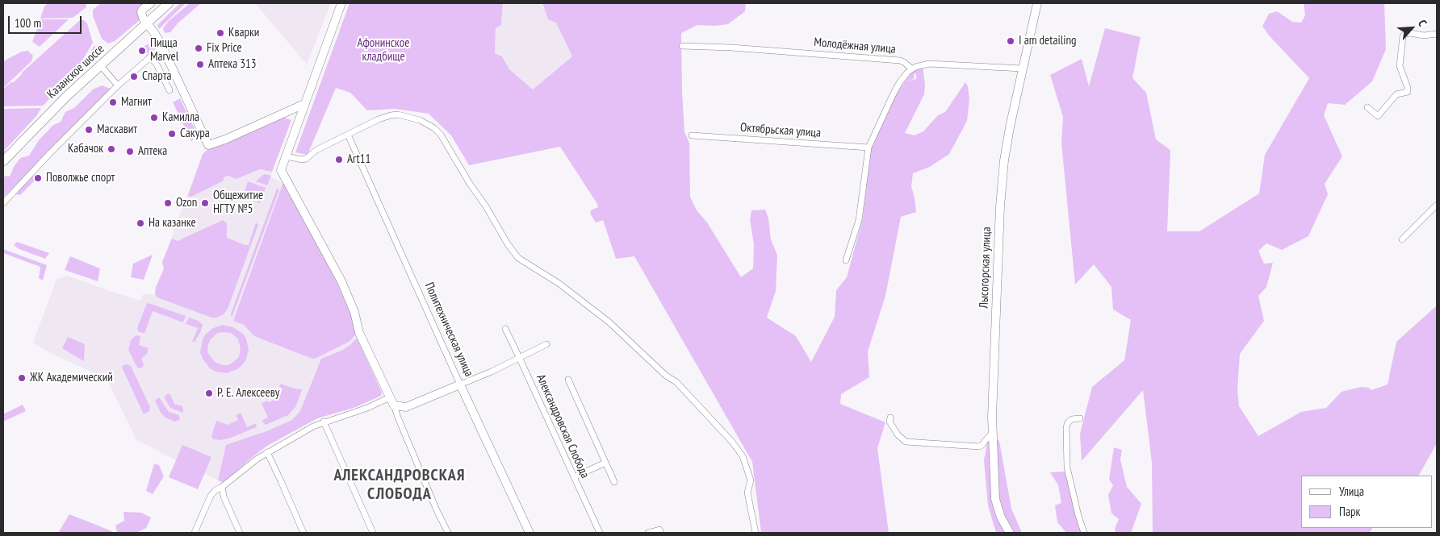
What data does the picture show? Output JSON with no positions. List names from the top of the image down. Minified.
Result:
{"streets":{"main road":["Казанское шоссе"],"street":["Молодёжная улица","Октябрьская улица","Лысогорская улица","Политехническая улица","Александровская Слобода"]},"districts":["АЛЕКСАНДРОВСКАЯ СЛОБОДА"],"parks":["Афонинское кладбище"],"places":["Кварки","I am detailing","Fix Price","Пицца Marvel","Аптека 313","Спарта","Магнит","Камилла","Маскавит","Сакура","Кабачок","Аптека","Art11","Поволжье спорт","Ozon","Общежитие НГТУ №5","На казанке","ЖК Академический","Р. Е. Алексееву"],"legend":["Улица","Парк"],"scale_bar":"100 m","north":"top right"}
